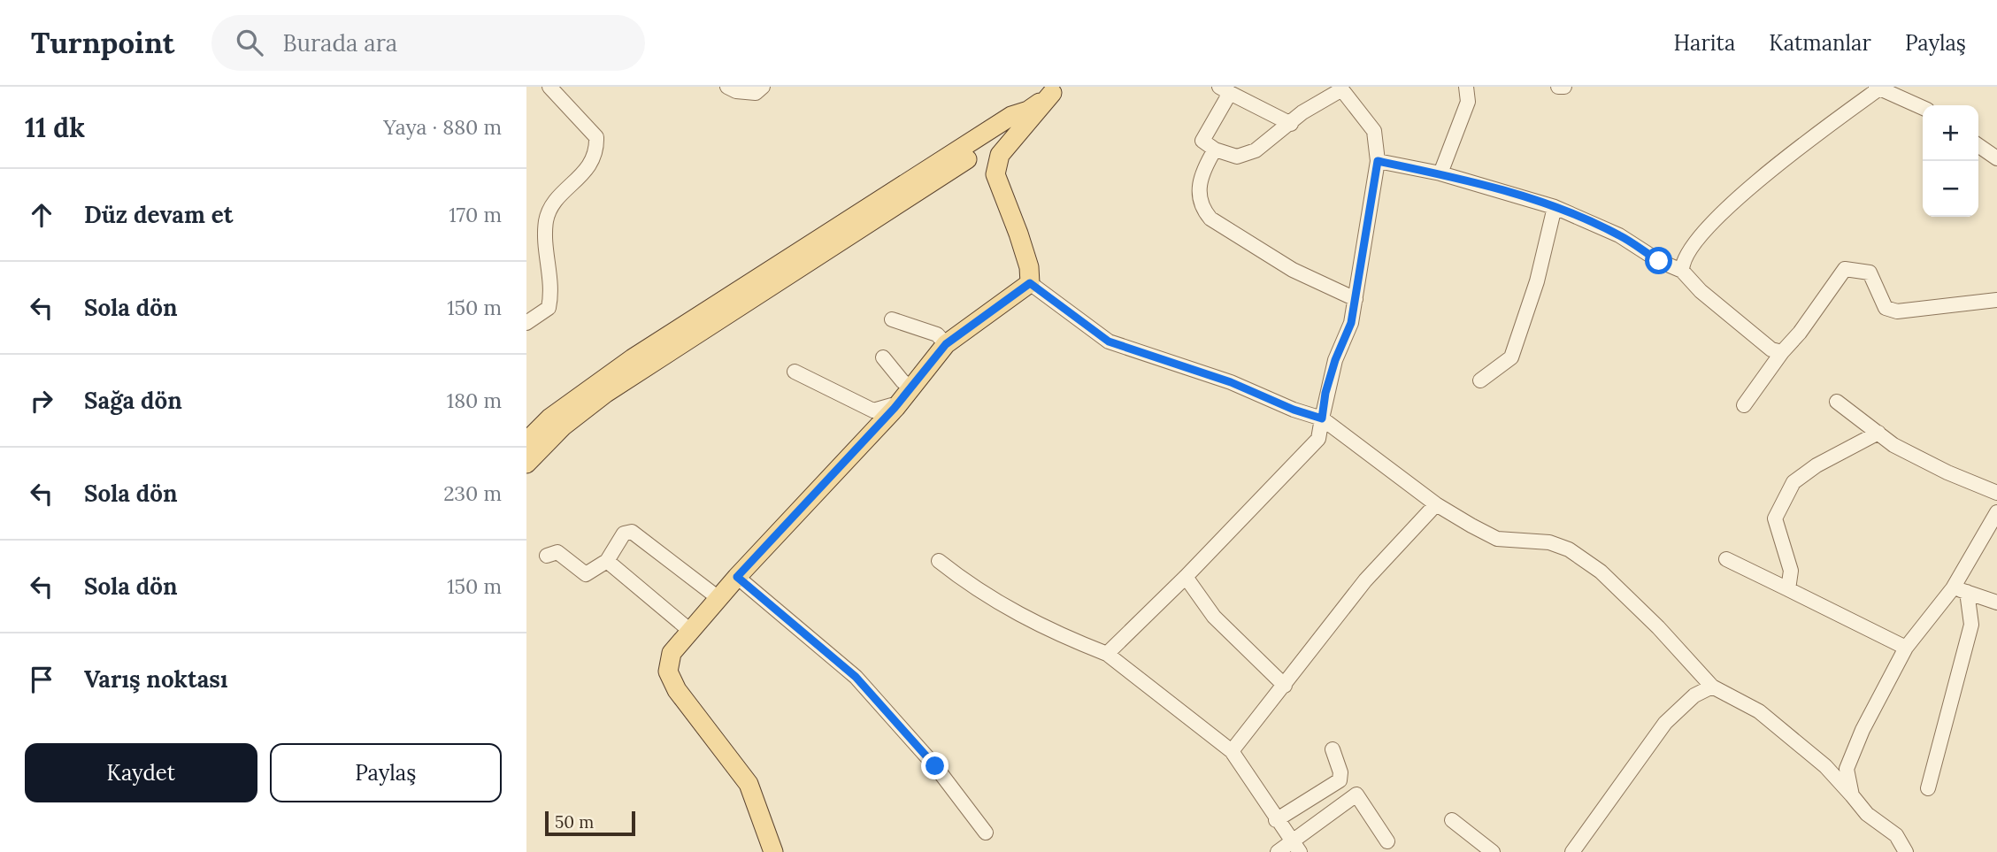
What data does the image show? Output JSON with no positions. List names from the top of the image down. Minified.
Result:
{"scale_bar":"50 m","page":{"header":"Turnpoint","search":"Burada ara","nav":["Harita","Katmanlar","Paylaş"],"heading":["11 dk","Yaya · 880 m"],"map_buttons":["+","−"],"list":[["Düz devam et","170 m"],["Sola dön","150 m"],["Sağa dön","180 m"],["Sola dön","230 m"],["Sola dön","150 m"],"Varış noktası"],"buttons":["Kaydet","Paylaş"],"scale":"50 m"}}
